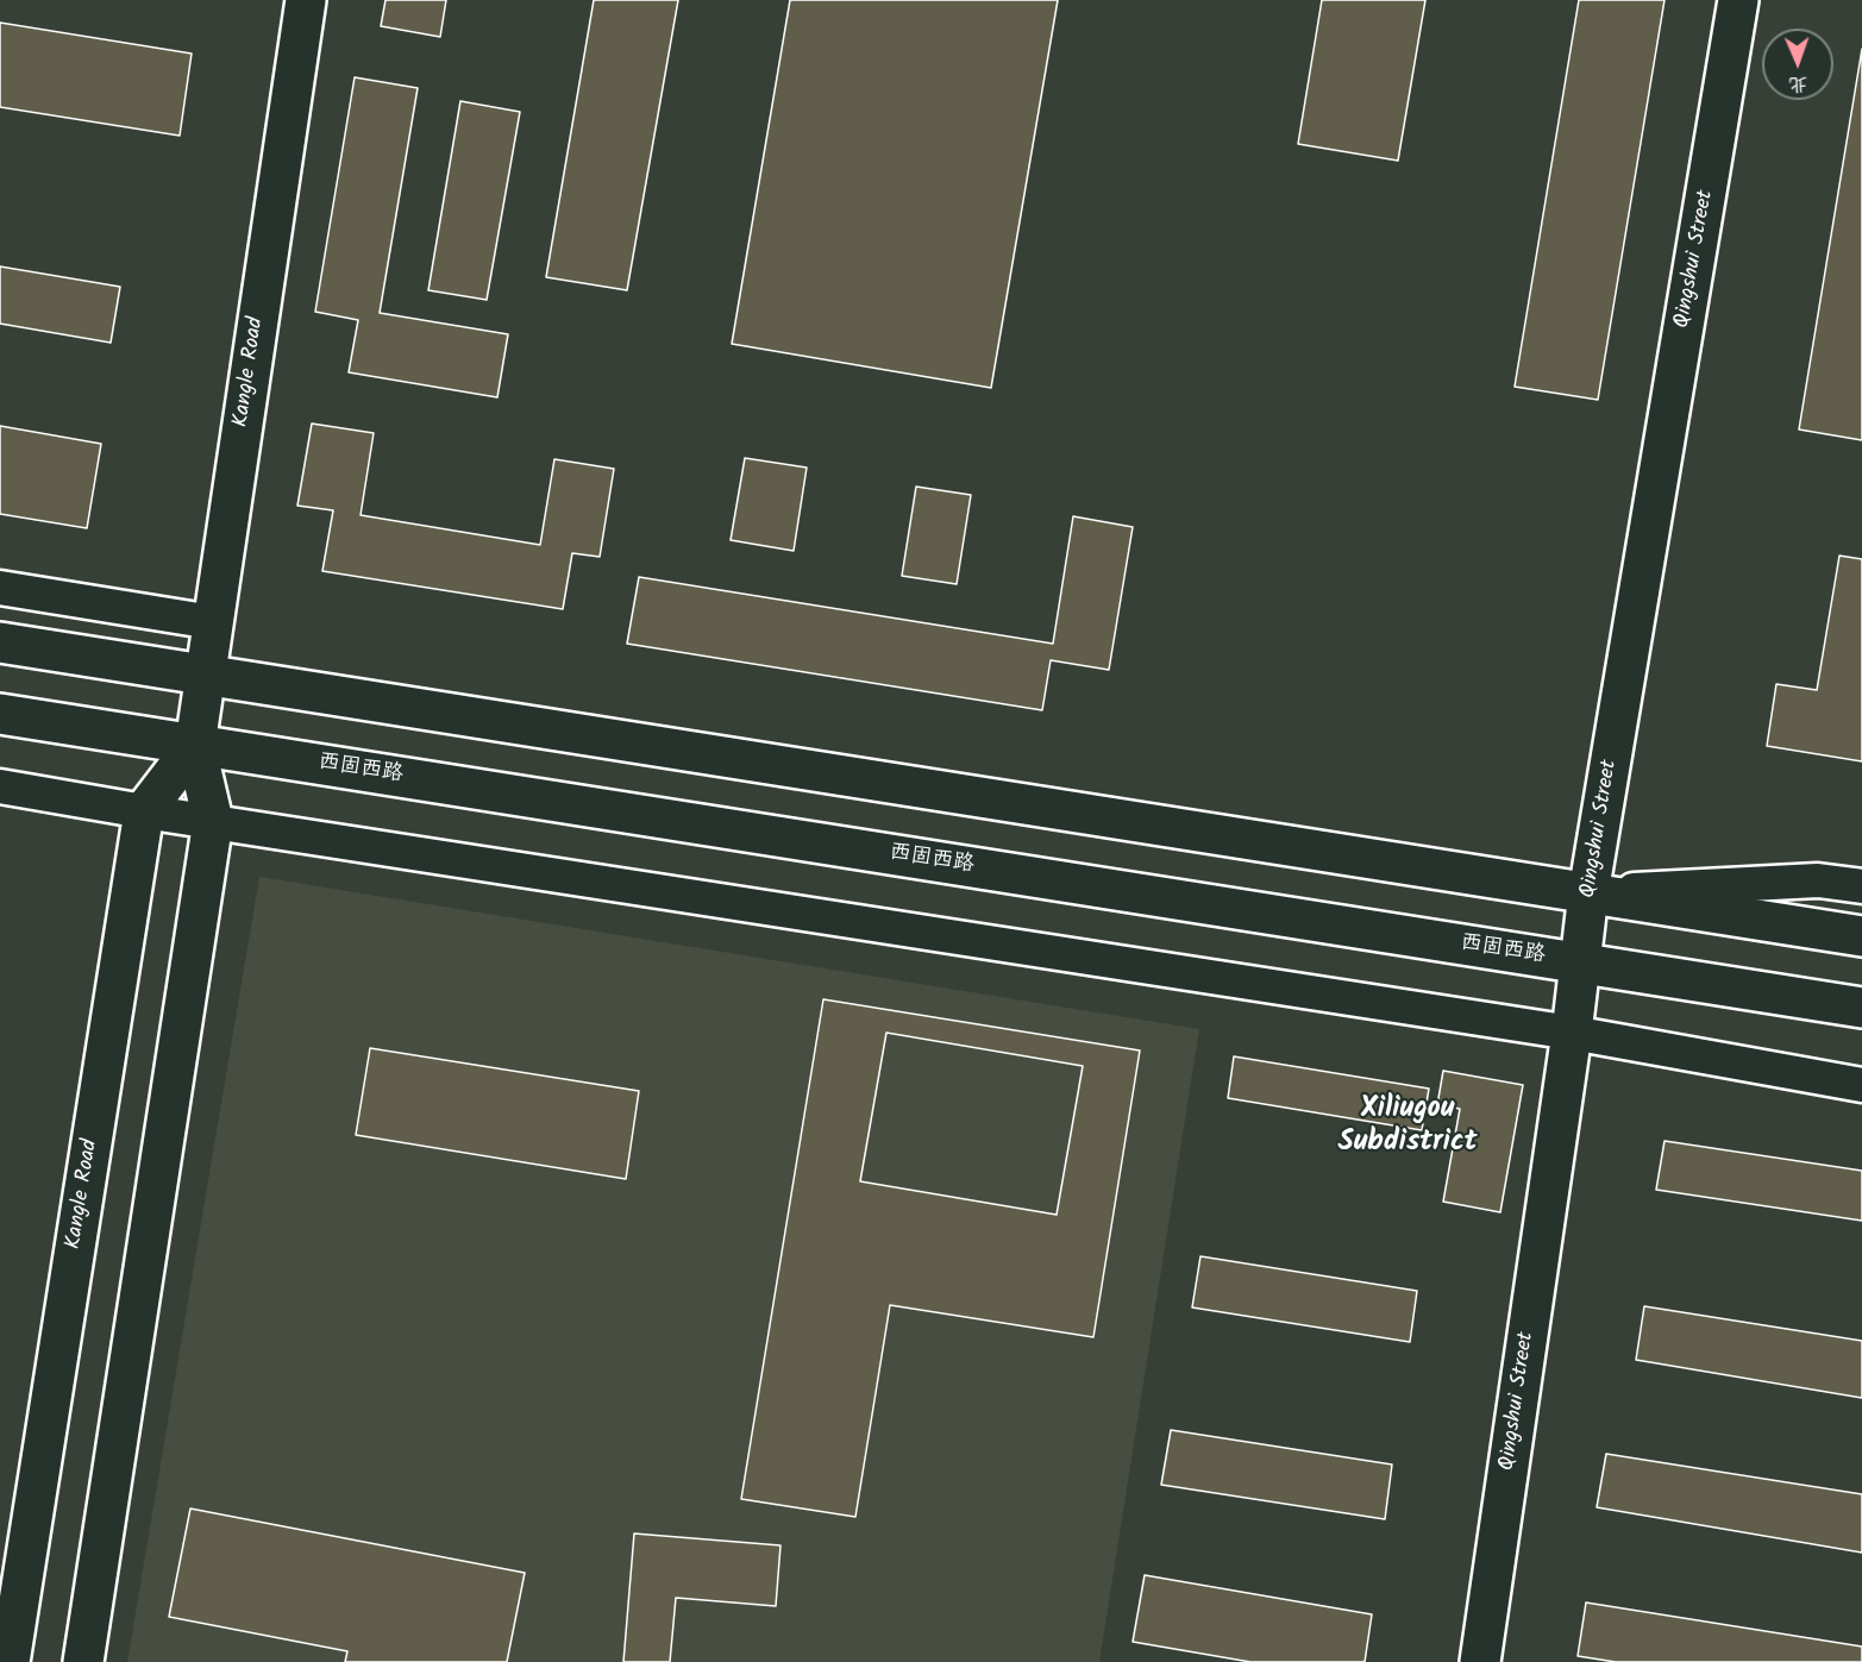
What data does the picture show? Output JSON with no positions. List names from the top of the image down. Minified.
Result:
{"streets":{"main road":["Qingshui Street","Kangle Road","西固西路"]},"crossings":[["Qingshui Street","西固西路"],["Kangle Road","西固西路"]],"districts":["Xiliugou Subdistrict"],"north":"bottom"}
